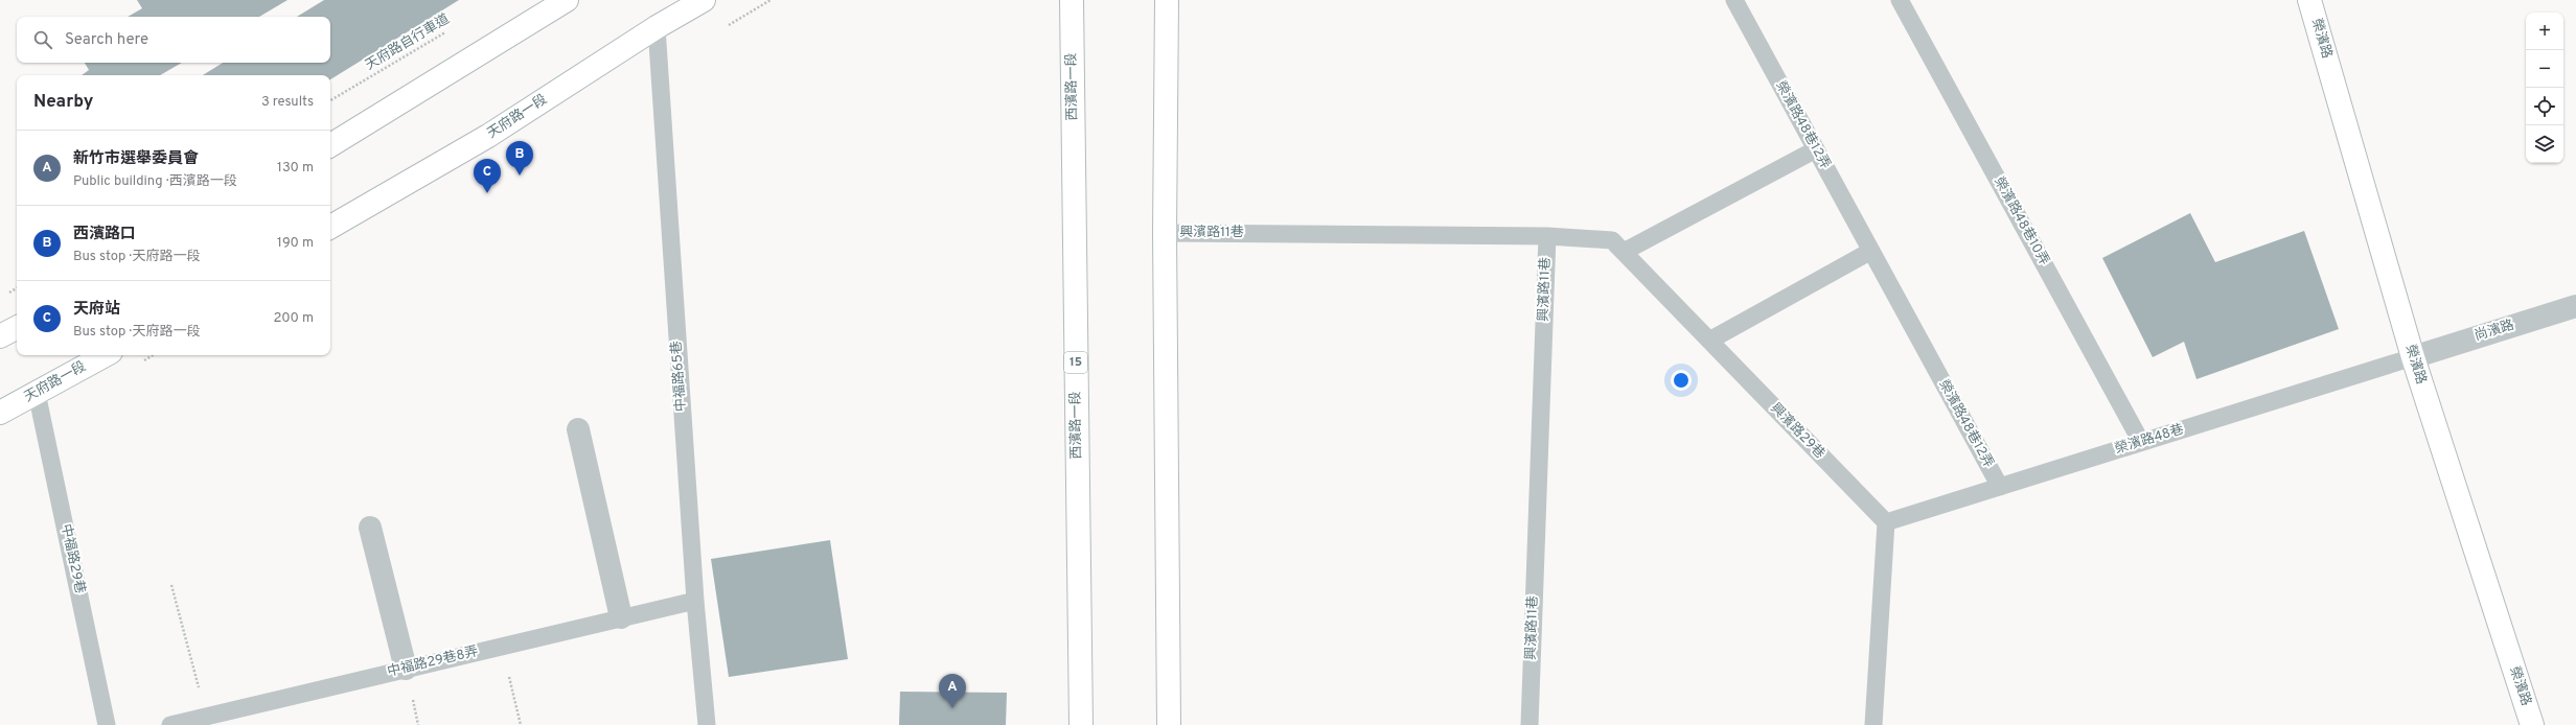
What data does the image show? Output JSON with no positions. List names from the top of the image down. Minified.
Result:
{"streets":{"street":["榮濱路","西濱路一段","天府路一段","尚濱路","15"],"lane":["榮濱路48巷12弄","榮濱路48巷10弄","興濱路11巷","中福路65巷","興濱路29巷","榮濱路48巷","中福路29巷","中福路29巷8弄"],"path":["天府路自行車道"]},"crossings":[["榮濱路","尚濱路"],["榮濱路","榮濱路48巷"],["天府路一段","中福路65巷"],["天府路一段","中福路29巷"],["榮濱路48巷12弄","榮濱路48巷"],["榮濱路48巷10弄","榮濱路48巷"],["興濱路11巷","興濱路29巷"],["尚濱路","榮濱路48巷"],["中福路65巷","中福路29巷8弄"],["興濱路29巷","榮濱路48巷"]],"page":{"map_buttons":["+","−"],"search":"Search here","heading":["Nearby","3 results"],"list":[{"mark":"A","name":"新竹市選舉委員會","note":"Public building · 西濱路一段","value":"130 m"},{"mark":"B","name":"西濱路口","note":"Bus stop · 天府路一段","value":"190 m"},{"mark":"C","name":"天府站","note":"Bus stop · 天府路一段","value":"200 m"}],"pins":["B","C","A"]}}
